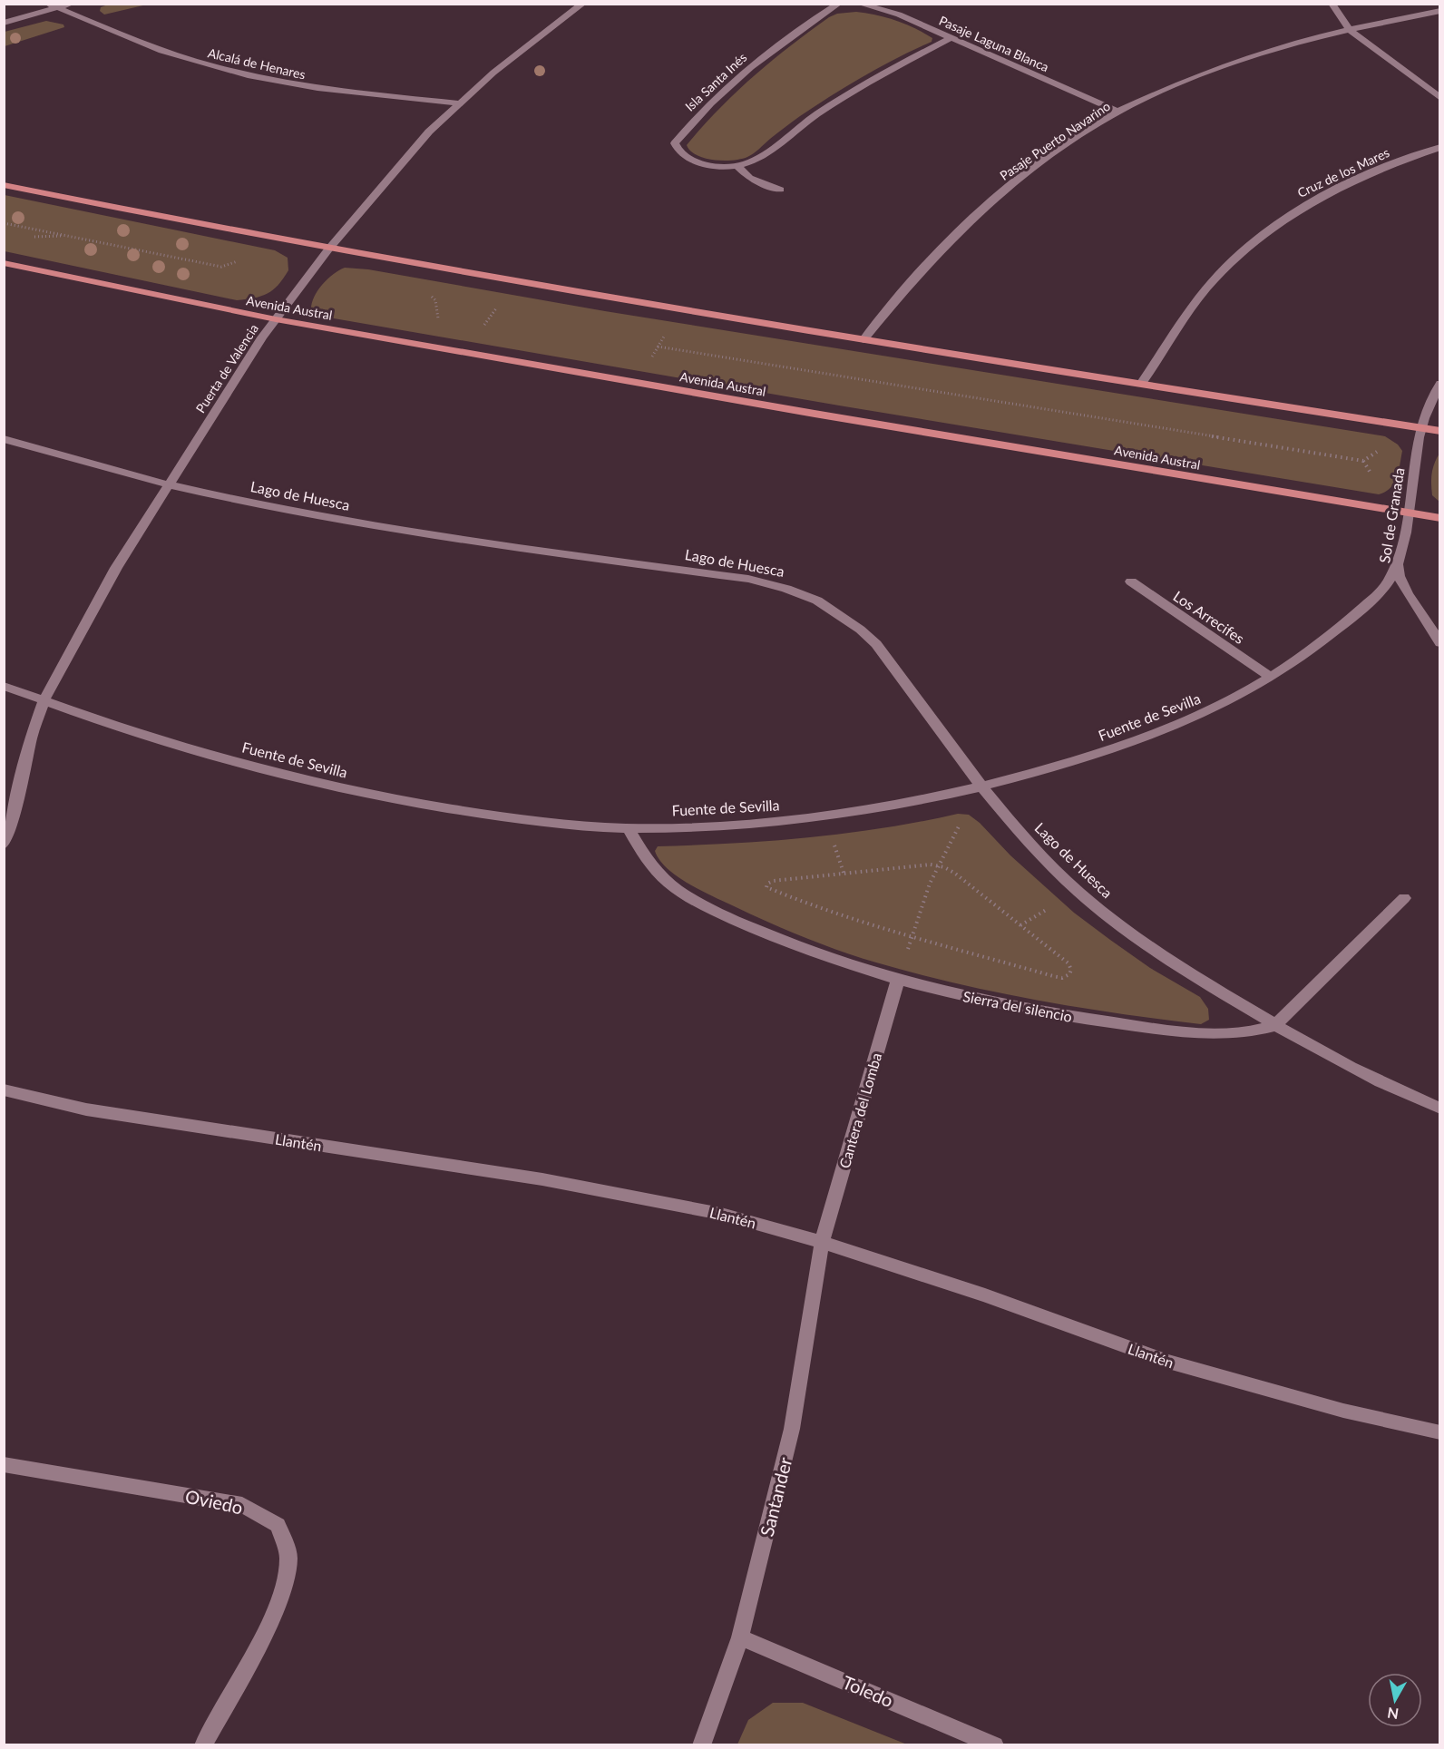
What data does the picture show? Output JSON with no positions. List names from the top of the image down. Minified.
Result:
{"streets":{"main road":["Avenida Austral"],"street":["Pasaje Laguna Blanca","Alcalá de Henares","Isla Santa Inés","Pasaje Puerto Navarino","Cruz de los Mares","Puerta de Valencia","Lago de Huesca","Sol de Granada","Los Arrecifes","Fuente de Sevilla","Sierra del silencio","Cantera del Lomba","Llantén","Santander","Oviedo","Toledo"]},"crossings":[["Pasaje Laguna Blanca","Isla Santa Inés"],["Pasaje Laguna Blanca","Pasaje Puerto Navarino"],["Alcalá de Henares","Puerta de Valencia"],["Avenida Austral","Puerta de Valencia"],["Avenida Austral","Sol de Granada"],["Puerta de Valencia","Lago de Huesca"],["Puerta de Valencia","Fuente de Sevilla"],["Lago de Huesca","Fuente de Sevilla"],["Lago de Huesca","Sierra del silencio"],["Sol de Granada","Fuente de Sevilla"],["Los Arrecifes","Fuente de Sevilla"],["Fuente de Sevilla","Sierra del silencio"],["Sierra del silencio","Cantera del Lomba"],["Cantera del Lomba","Llantén"],["Cantera del Lomba","Santander"],["Llantén","Santander"],["Santander","Toledo"]],"north":"bottom"}
